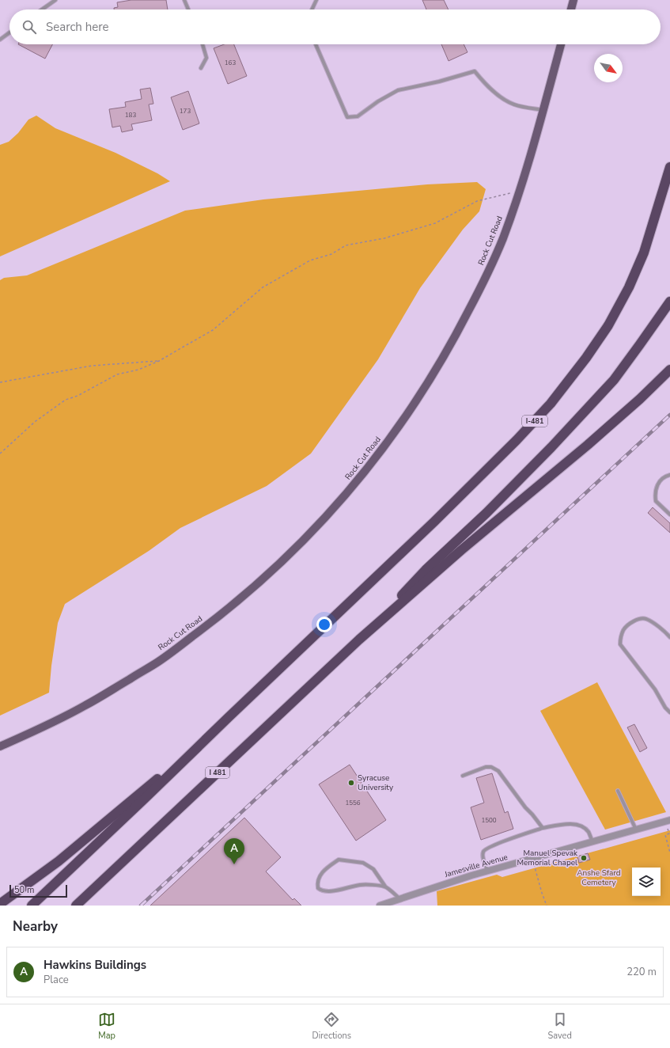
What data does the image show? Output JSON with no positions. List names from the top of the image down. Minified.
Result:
{"streets":{"highway":["I-481","I 481"],"main road":["Rock Cut Road"],"street":["Jamesville Avenue"]},"parks":["Anshe Sfard Cemetery"],"places":["Syracuse University","Manuel Spevak Memorial Chapel"],"house_numbers":["163","173","183","1556","1500"],"scale_bar":"50 m","north":"bottom right","page":{"search":"Search here","pins":"A","scale":"50 m","heading":"Nearby","list":[{"mark":"A","name":"Hawkins Buildings","note":"Place","value":"220 m"}],"nav":["Map","Directions","Saved"]}}
